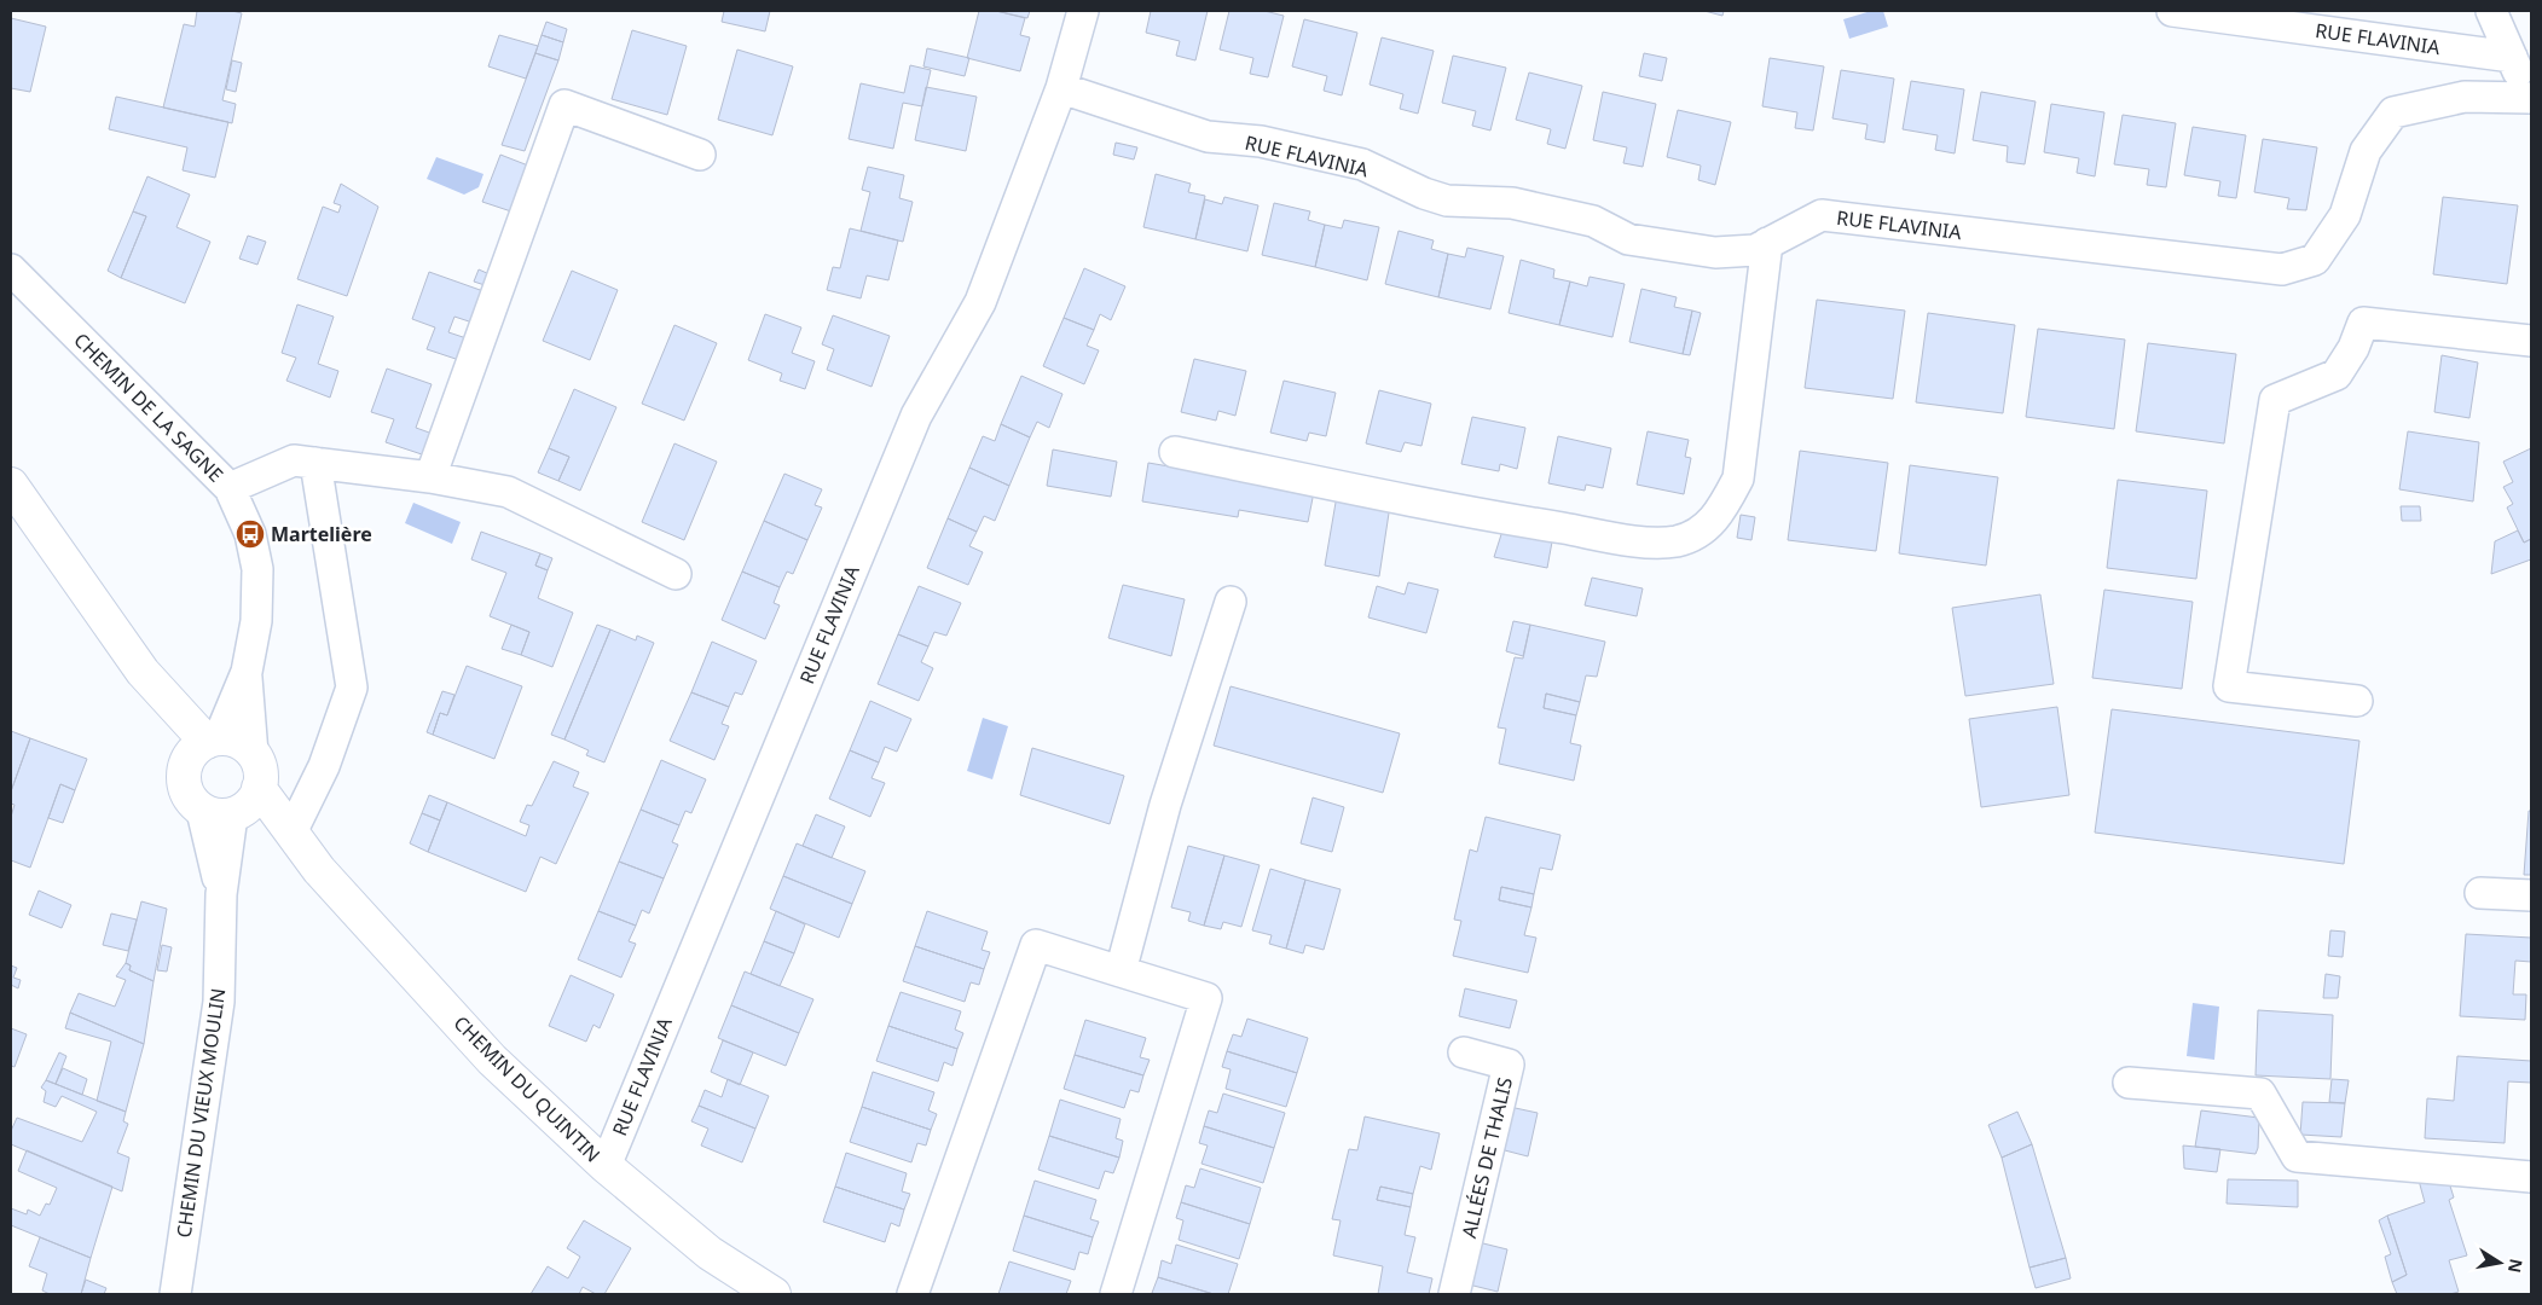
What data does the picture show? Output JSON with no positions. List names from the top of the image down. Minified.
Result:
{"streets":{"street":["RUE FLAVINIA","CHEMIN DE LA SAGNE","CHEMIN DU QUINTIN","CHEMIN DU VIEUX MOULIN","ALLÉES DE THALIS"]},"crossings":[["RUE FLAVINIA","CHEMIN DU QUINTIN"],["CHEMIN DE LA SAGNE","CHEMIN DU QUINTIN"],["CHEMIN DE LA SAGNE","CHEMIN DU VIEUX MOULIN"],["CHEMIN DU QUINTIN","CHEMIN DU VIEUX MOULIN"]],"places":{"bus stop":["Martelière"]},"north":"right"}
